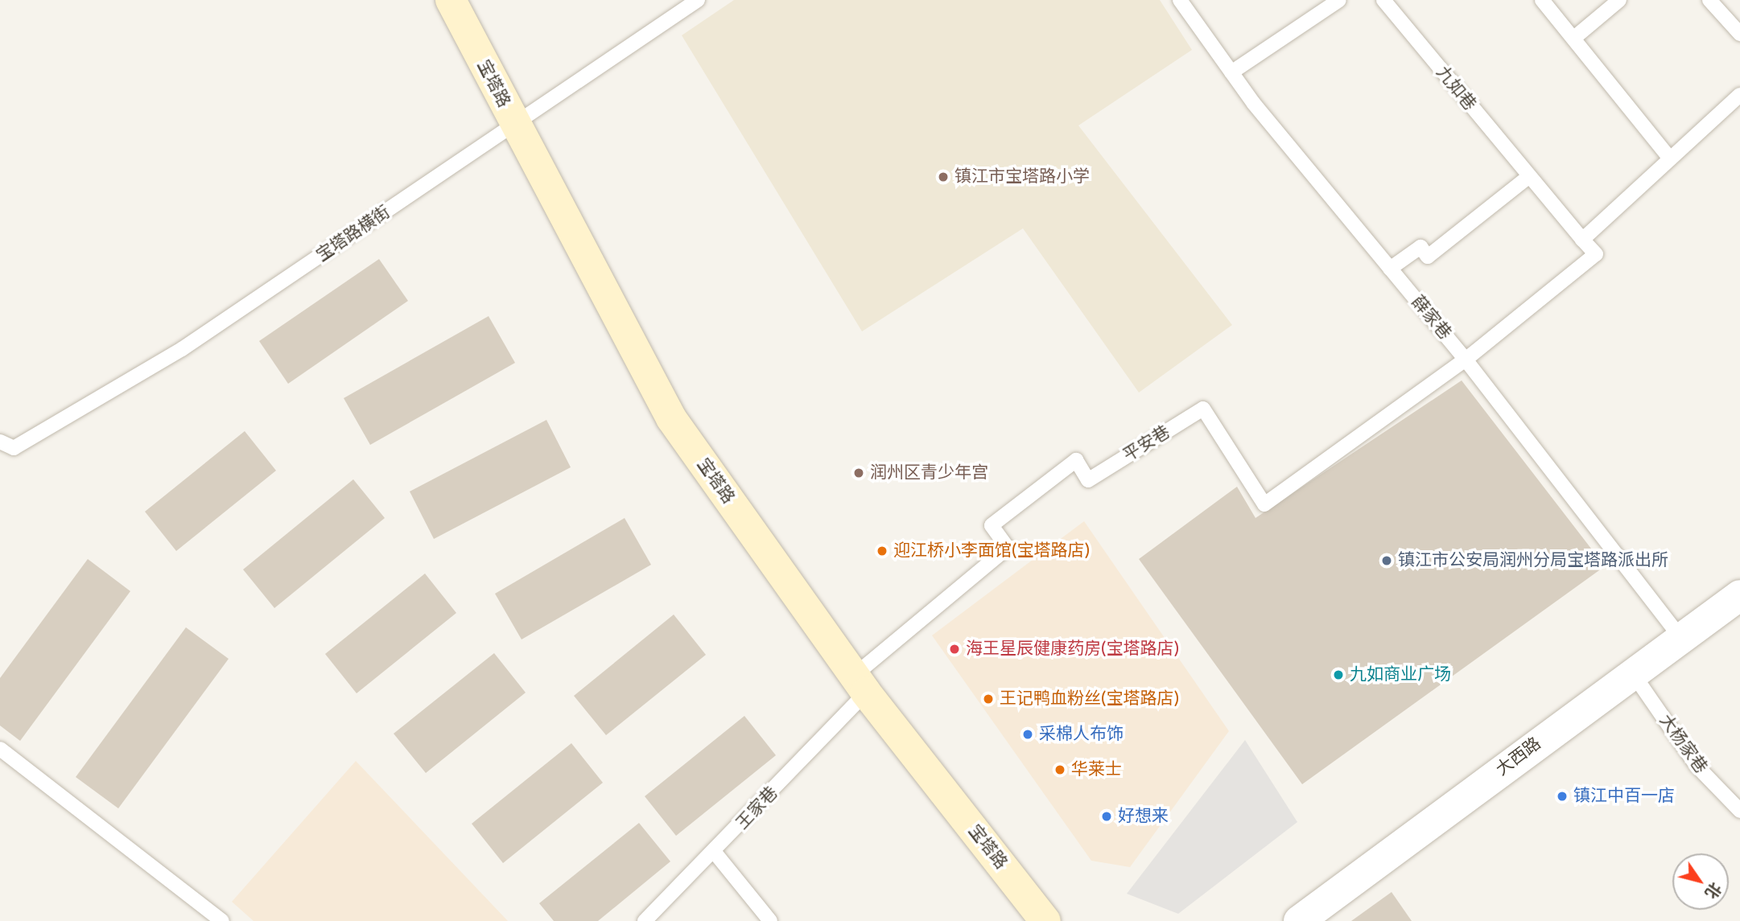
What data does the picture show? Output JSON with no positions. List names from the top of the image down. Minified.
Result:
{"streets":{"main road":["宝塔路"],"street":["大西路"],"lane":["九如巷","宝塔路横街","薛家巷","平安巷","大杨家巷","王家巷"]},"crossings":[["宝塔路","宝塔路横街"],["宝塔路","平安巷"],["宝塔路","王家巷"],["九如巷","薛家巷"],["九如巷","平安巷"],["薛家巷","平安巷"],["薛家巷","大西路"],["平安巷","王家巷"],["大杨家巷","大西路"]],"places":["镇江市宝塔路小学","润州区青少年宫","迎江桥小李面馆(宝塔路店)","镇江市公安局润州分局宝塔路派出所","海王星辰健康药房(宝塔路店)","九如商业广场","王记鸭血粉丝(宝塔路店)","采棉人布饰","华莱士","镇江中百一店","好想来"],"north":"bottom right"}
